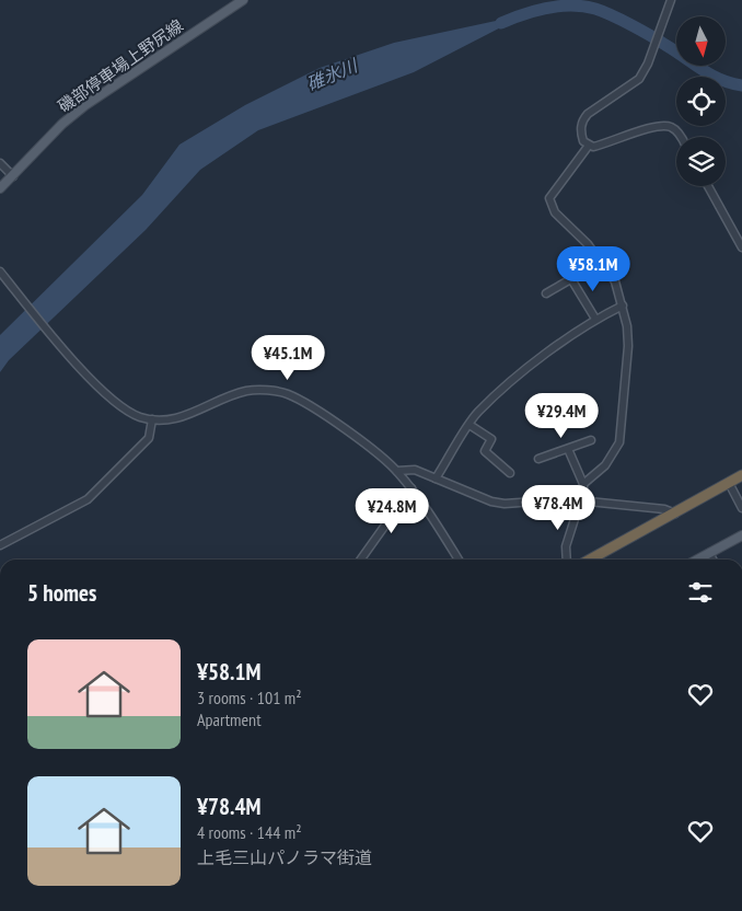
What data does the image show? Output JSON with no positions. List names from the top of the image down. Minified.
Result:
{"streets":{"main road":["磯部停車場上野尻線"]},"water":["碓氷川"],"north":"bottom","page":{"price":["¥58.1M","¥45.1M","¥29.4M","¥78.4M","¥24.8M"],"heading":"5 homes","list":[{"name":"¥58.1M","note":"3 rooms · 101 m² · Apartment"},{"name":"¥78.4M","note":"4 rooms · 144 m² · 上毛三山パノラマ街道"}]}}
